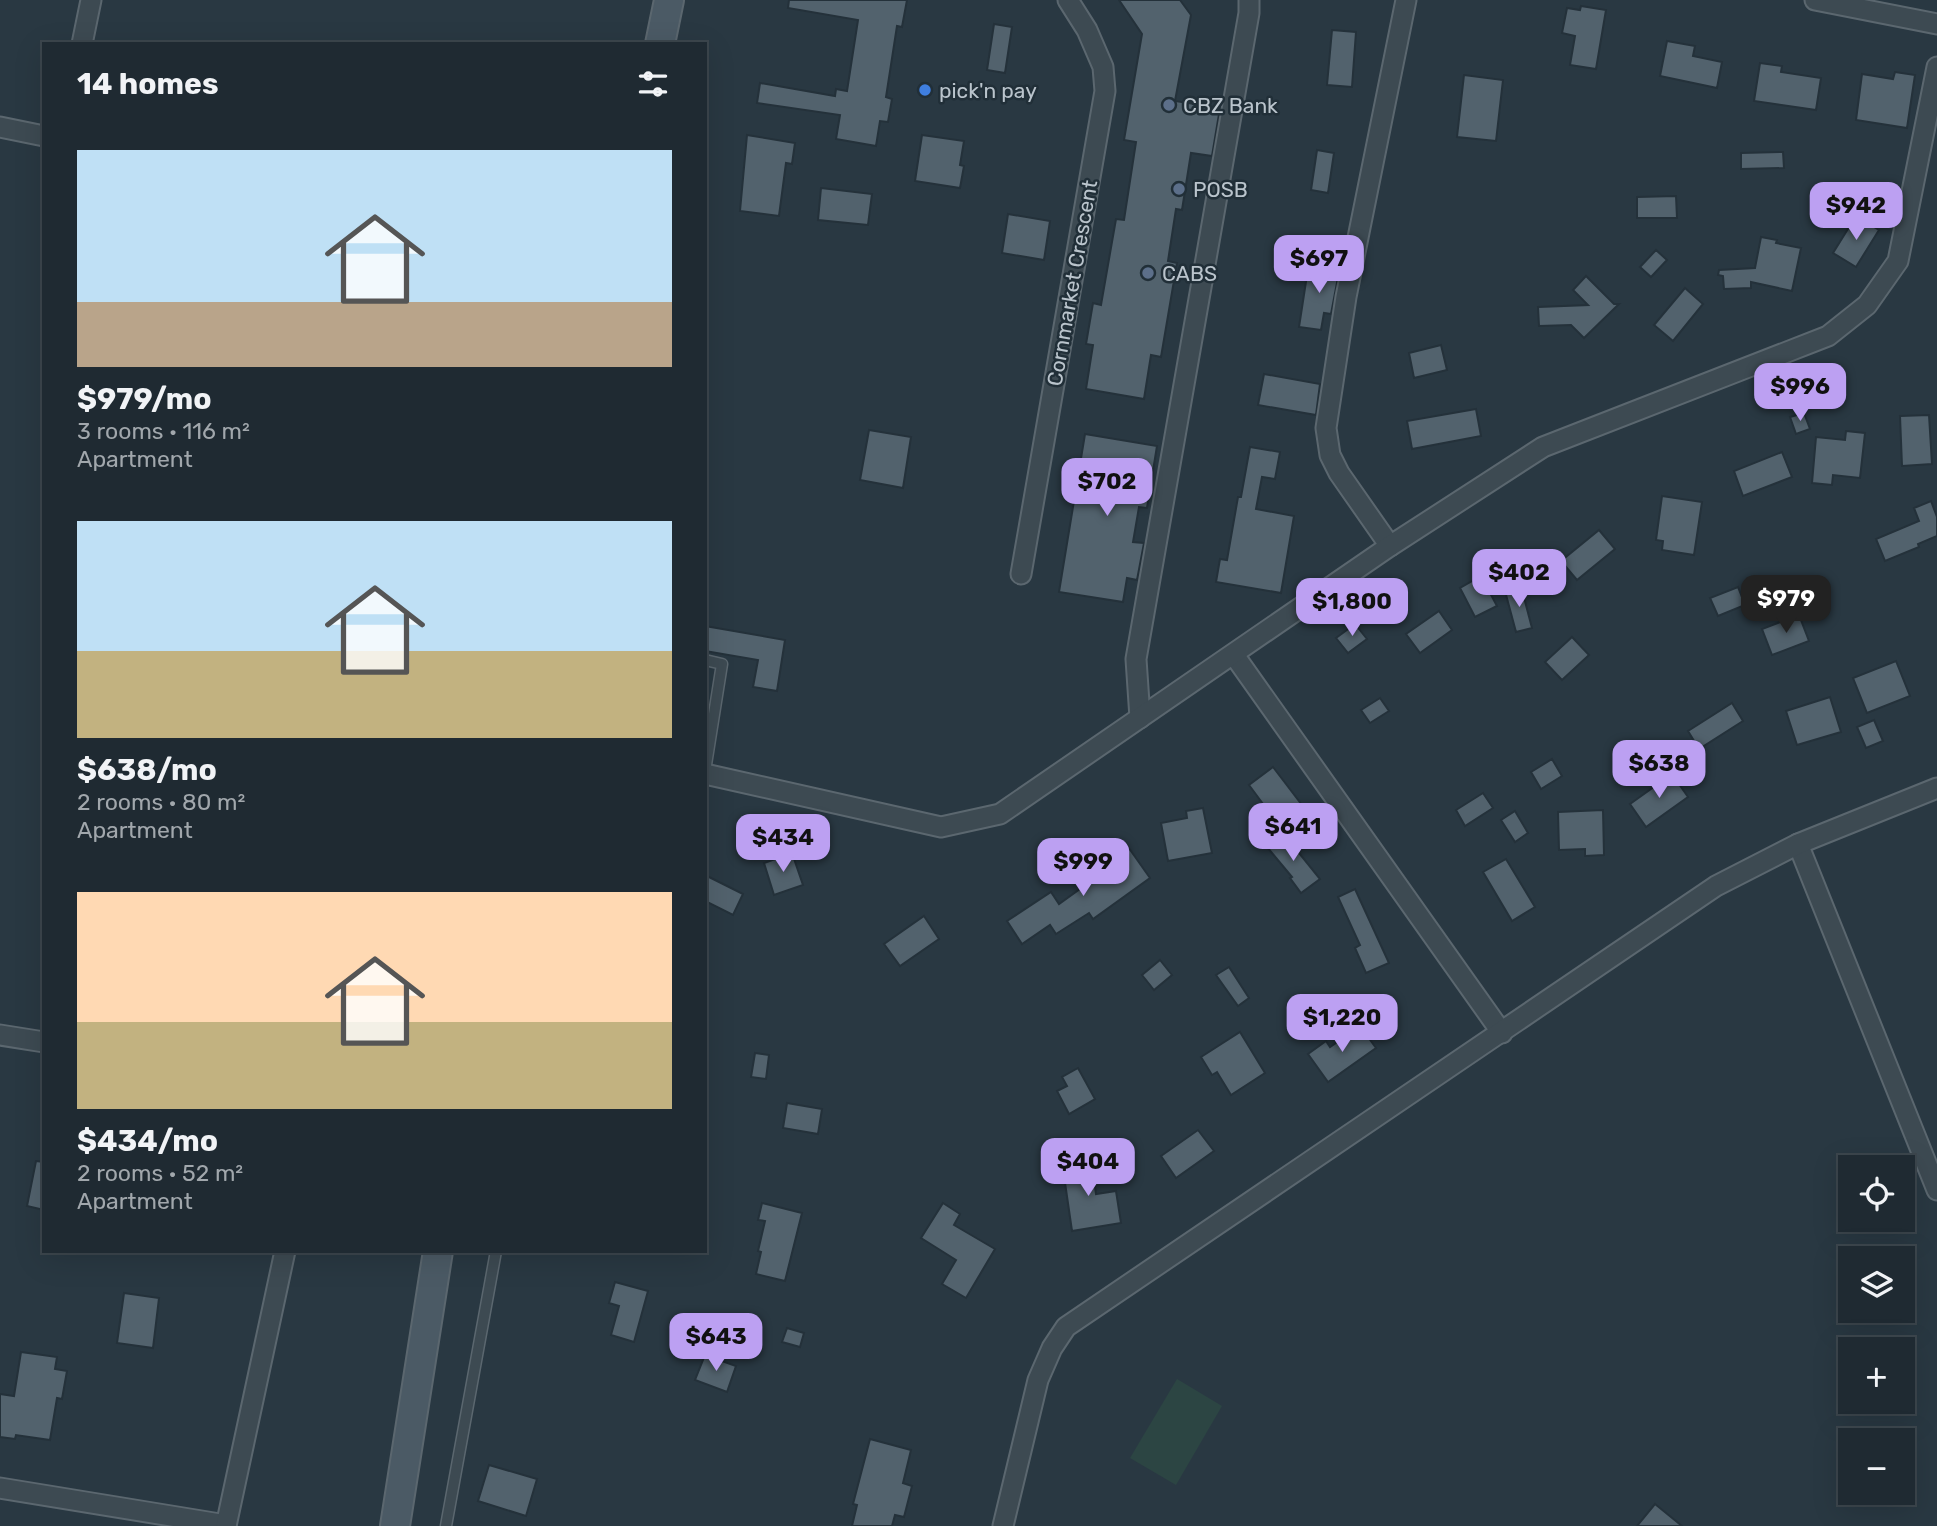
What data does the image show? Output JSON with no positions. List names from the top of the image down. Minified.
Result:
{"streets":{"street":["Cornmarket Crescent"]},"places":["pick'n pay","CBZ Bank","POSB","CABS"],"page":{"heading":"14 homes","list":[{"name":"$979/mo","note":"3 rooms · 116 m² · Apartment"},{"name":"$638/mo","note":"2 rooms · 80 m² · Apartment"},{"name":"$434/mo","note":"2 rooms · 52 m² · Apartment"}],"price":["$942","$697","$996","$702","$402","$979","$1,800","$638","$641","$434","$999","$1,220","$404","$643"],"map_buttons":["+","−"]}}
